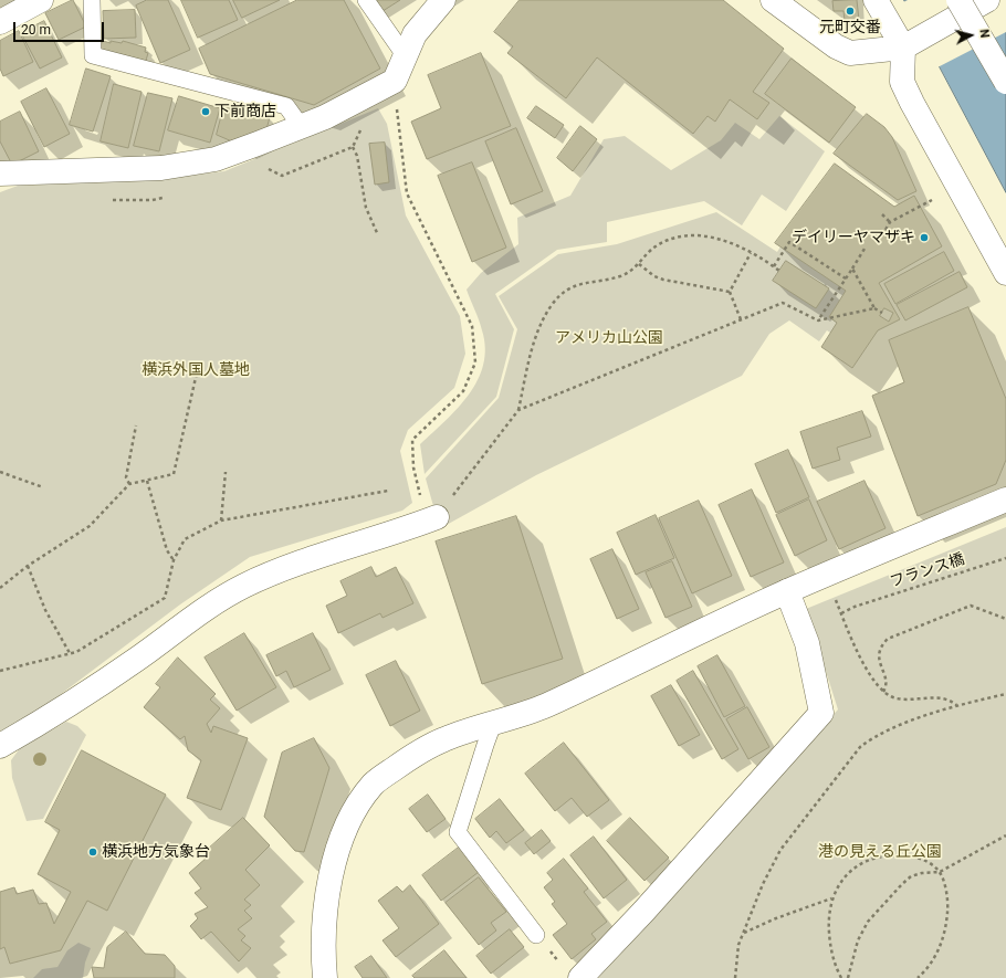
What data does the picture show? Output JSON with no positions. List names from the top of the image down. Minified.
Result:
{"streets":{"path":["フランス橋"]},"parks":["アメリカ山公園","横浜外国人墓地","港の見える丘公園"],"places":["元町交番","下前商店","デイリーヤマザキ","横浜地方気象台"],"scale_bar":"20 m","north":"right"}
